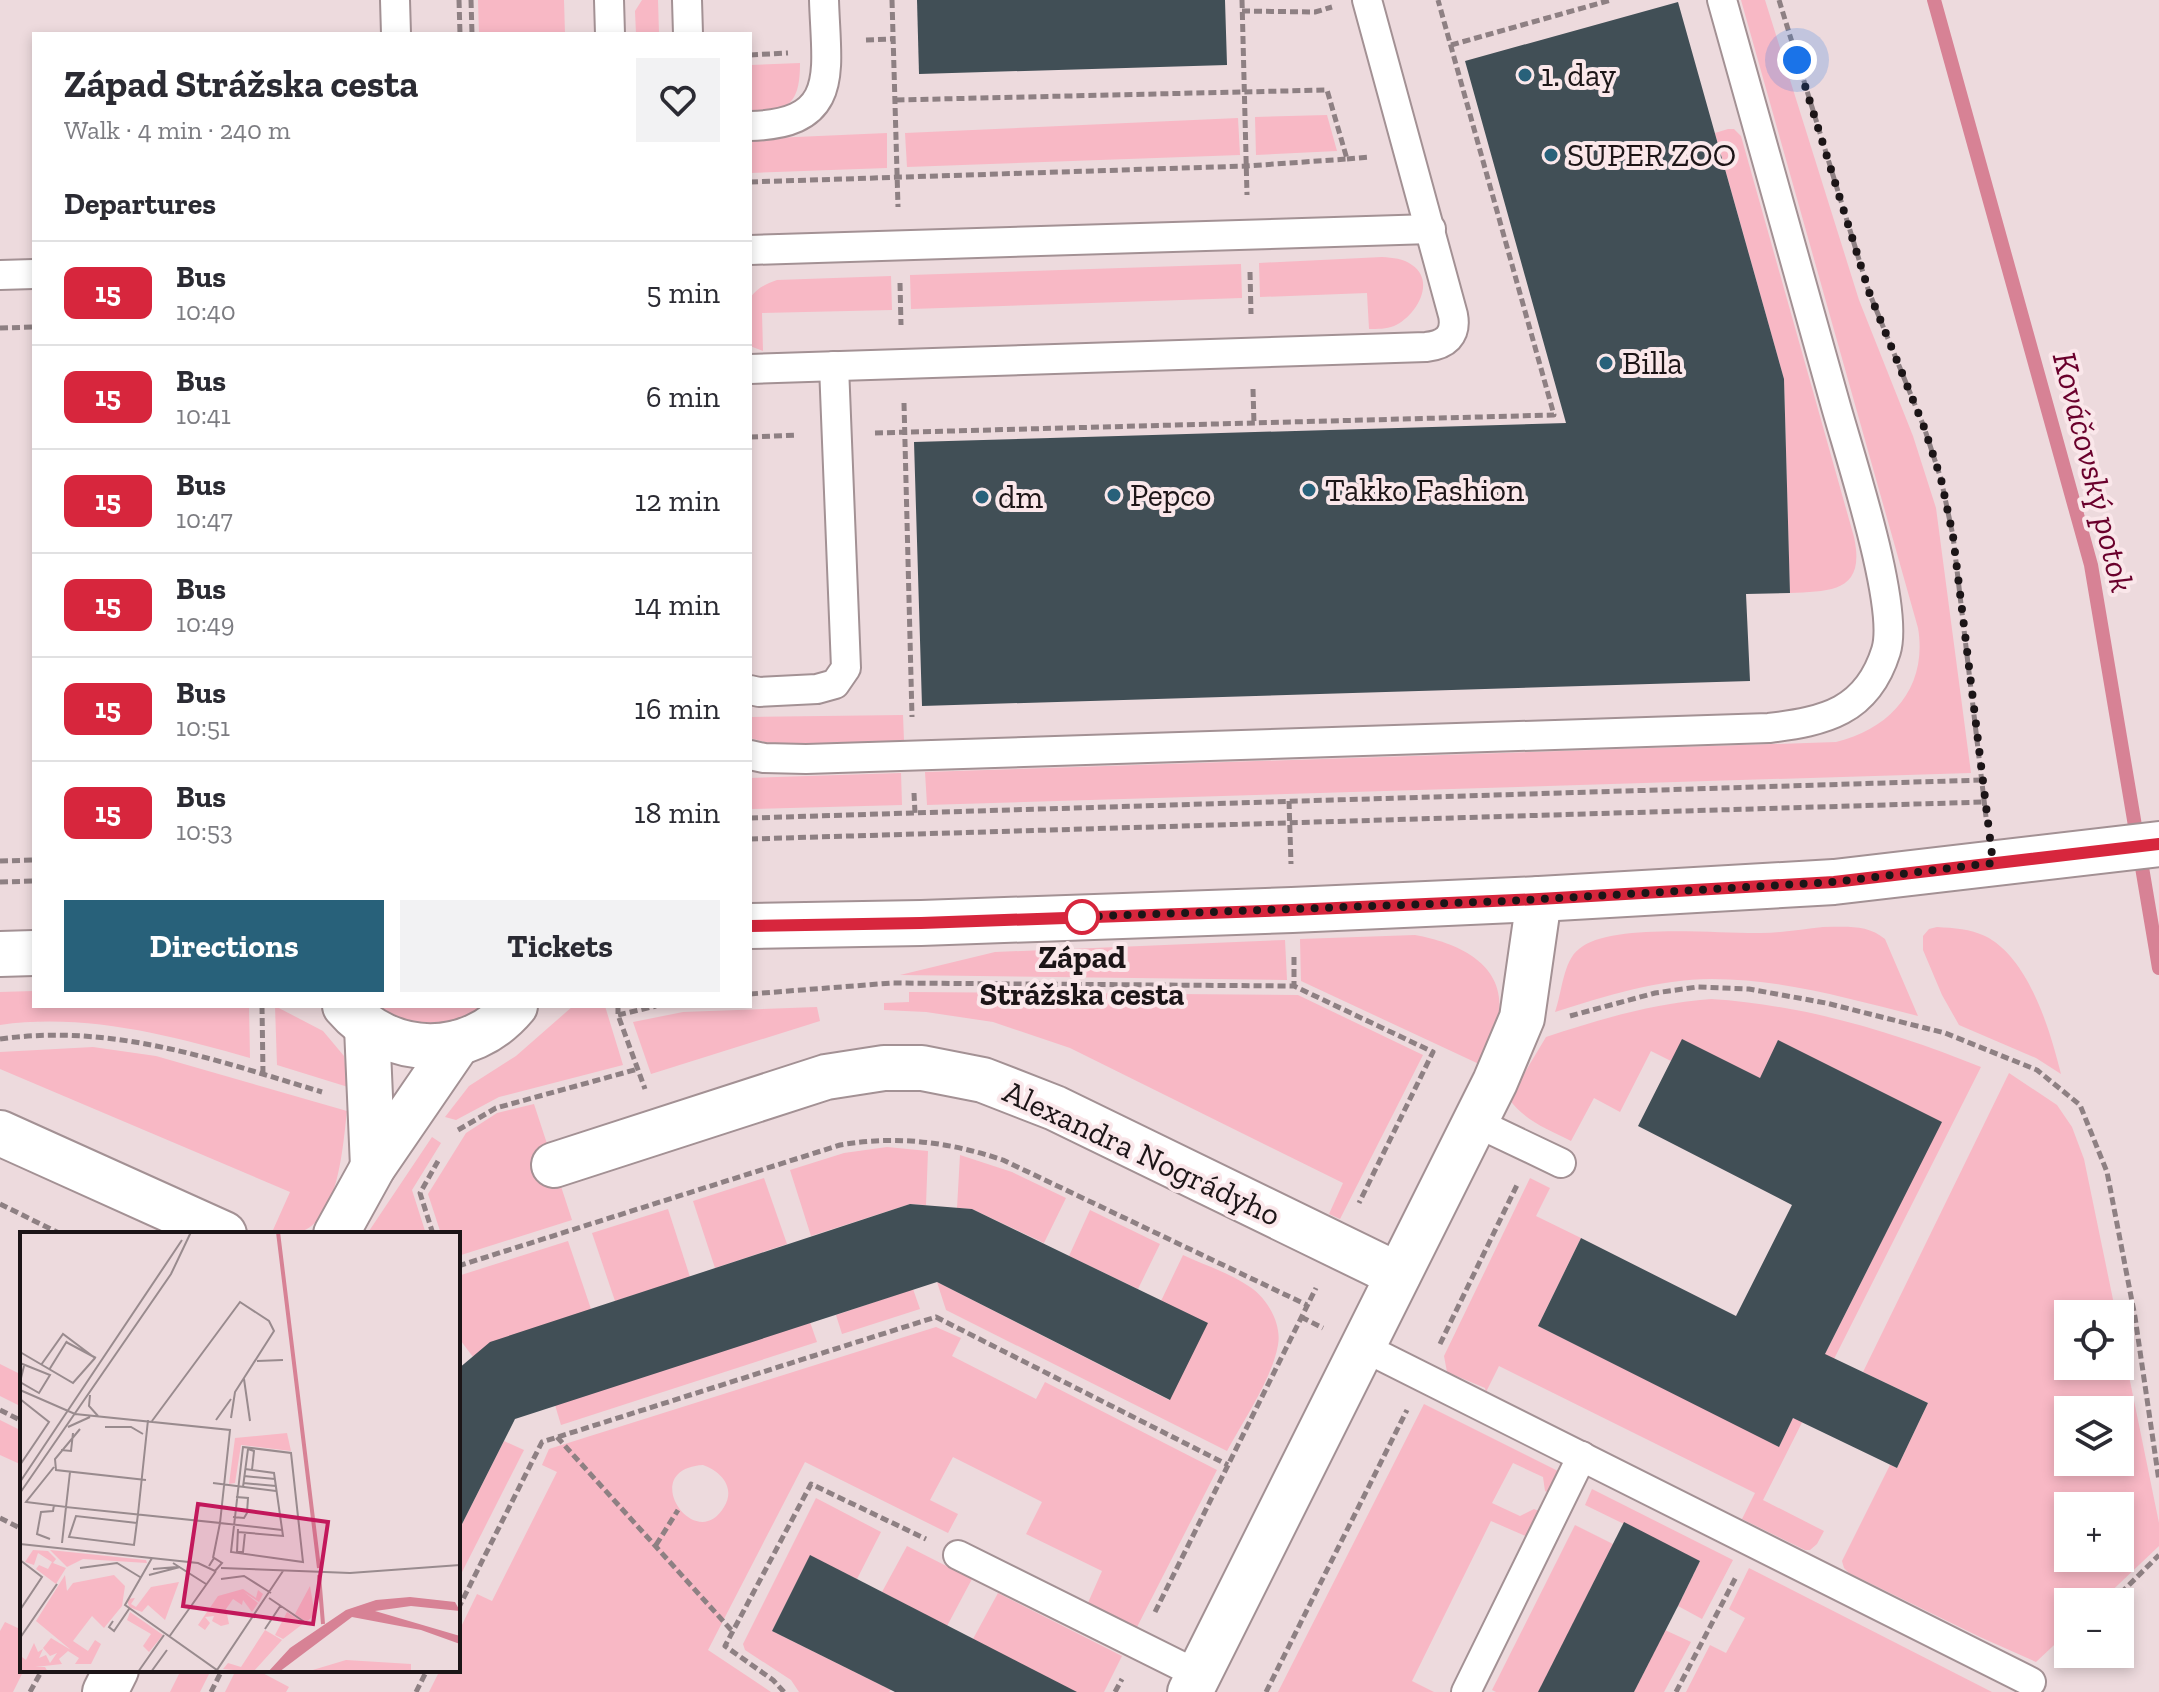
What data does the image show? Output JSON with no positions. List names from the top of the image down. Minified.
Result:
{"streets":{"street":["Alexandra Nográdyho"]},"water":["Kováčovský potok"],"places":["1. day","SUPER ZOO","Billa","Takko Fashion","Pepco","dm","Západ Strážska cesta"],"lines":["bus line 15"],"page":{"heading":[["Západ Strážska cesta","Walk · 4 min · 240 m"],"Departures"],"list":[{"mark":"15","name":"Bus","note":"10:40","value":"5 min"},{"mark":"15","name":"Bus","note":"10:41","value":"6 min"},{"mark":"15","name":"Bus","note":"10:47","value":"12 min"},{"mark":"15","name":"Bus","note":"10:49","value":"14 min"},{"mark":"15","name":"Bus","note":"10:51","value":"16 min"},{"mark":"15","name":"Bus","note":"10:53","value":"18 min"}],"buttons":["Directions","Tickets"],"map_buttons":["+","−"]}}
